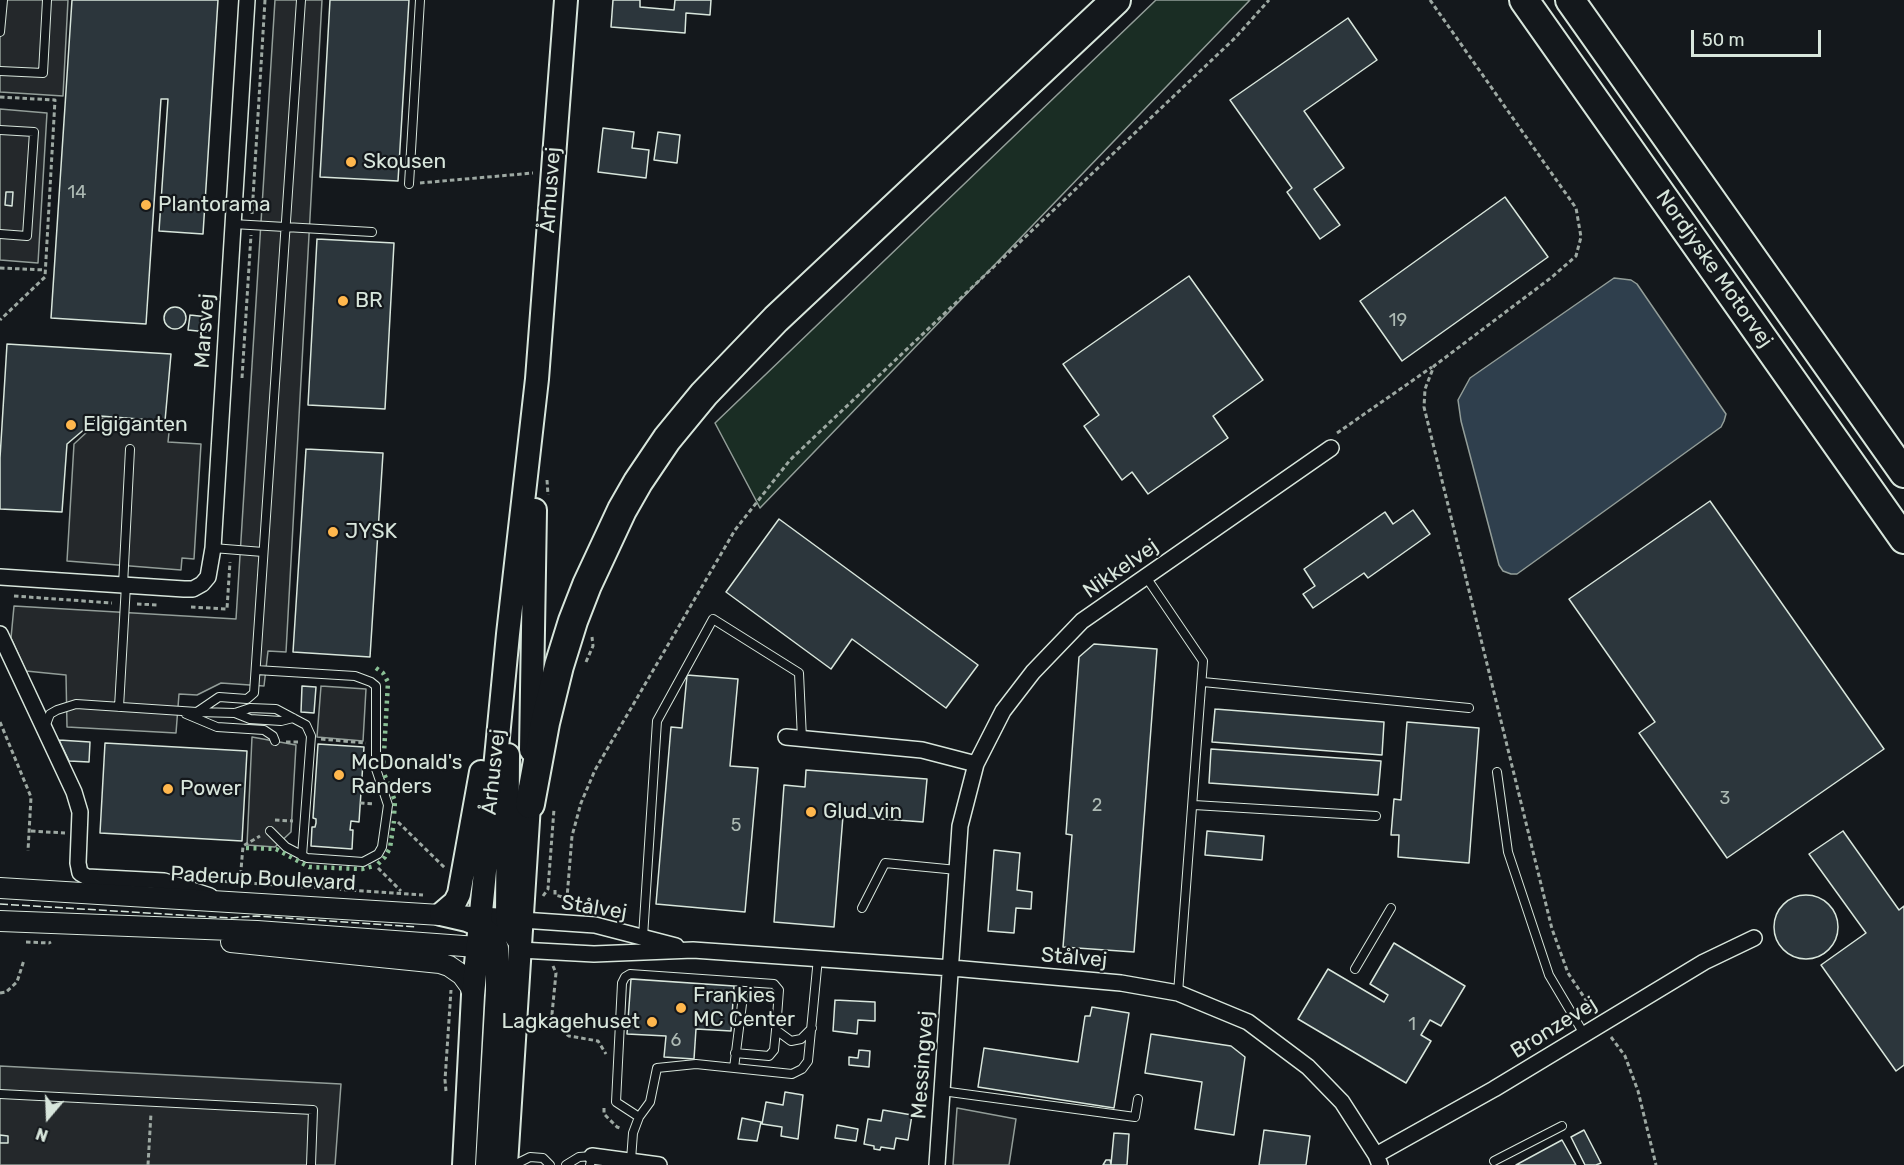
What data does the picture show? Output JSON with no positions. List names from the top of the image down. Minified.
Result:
{"streets":{"highway":["Nordjyske Motorvej"],"main road":["Århusvej"],"street":["Marsvej","Nikkelvej","Paderup Boulevard","Stålvej","Bronzevej","Messingvej"]},"crossings":[["Århusvej","Stålvej"],["Nikkelvej","Stålvej"],["Nikkelvej","Messingvej"],["Stålvej","Bronzevej"],["Stålvej","Messingvej"]],"places":["Skousen","Plantorama","BR","Elgiganten","JYSK","McDonald's Randers","Power","Glud vin","Frankies MC Center","Lagkagehuset"],"house_numbers":["14","19","3","2","5","1","6"],"scale_bar":"50 m","north":"bottom"}
